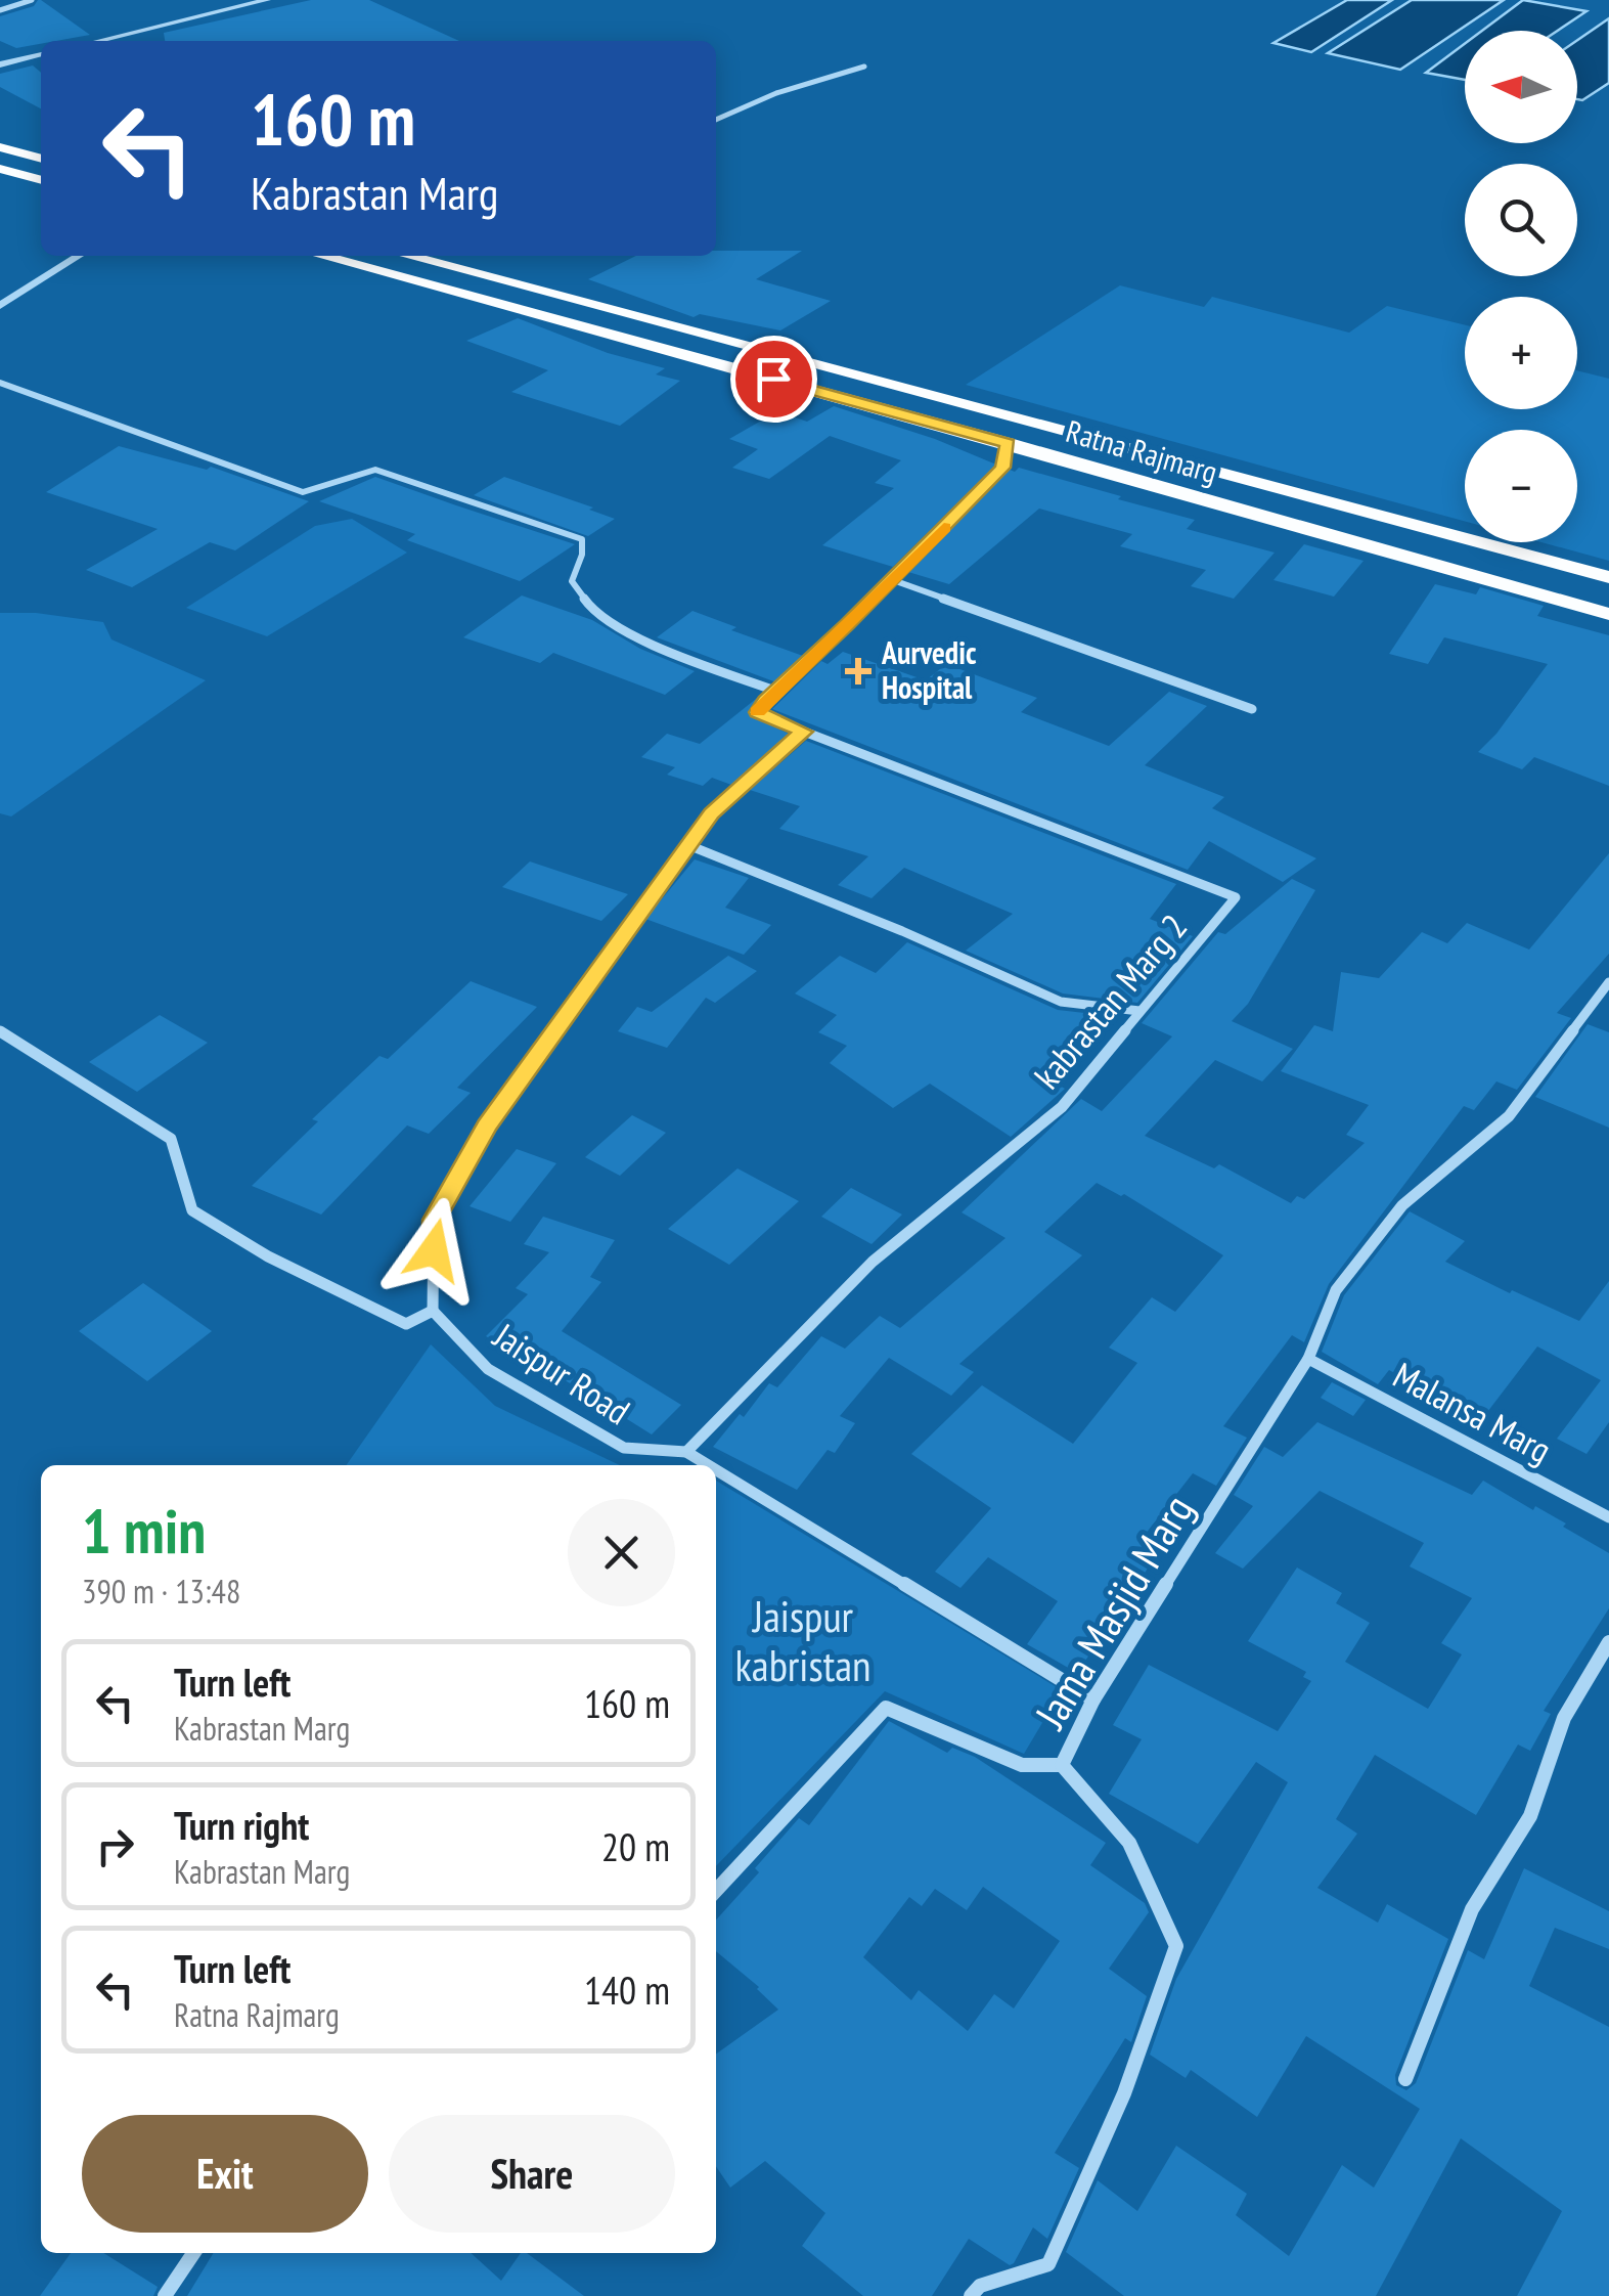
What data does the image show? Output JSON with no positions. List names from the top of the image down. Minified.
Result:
{"streets":{"highway":["Ratna Rajmarg"],"street":["kabrastan Marg 2","Jaispur Road","Malansa Marg","Jama Masjid Marg"]},"crossings":[["kabrastan Marg 2","Jaispur Road"],["Jaispur Road","Jama Masjid Marg"],["Malansa Marg","Jama Masjid Marg"]],"parks":["Jaispur kabristan"],"places":{"health":["Aurvedic Hospital"]},"north":"left","page":{"map_buttons":["+","−"],"turn":["160 m","Kabrastan Marg"],"heading":["1 min","390 m · 13:48"],"list":[{"name":"Turn left","note":"Kabrastan Marg","value":"160 m"},{"name":"Turn right","note":"Kabrastan Marg","value":"20 m"},{"name":"Turn left","note":"Ratna Rajmarg","value":"140 m"}],"buttons":["Exit","Share"]}}
